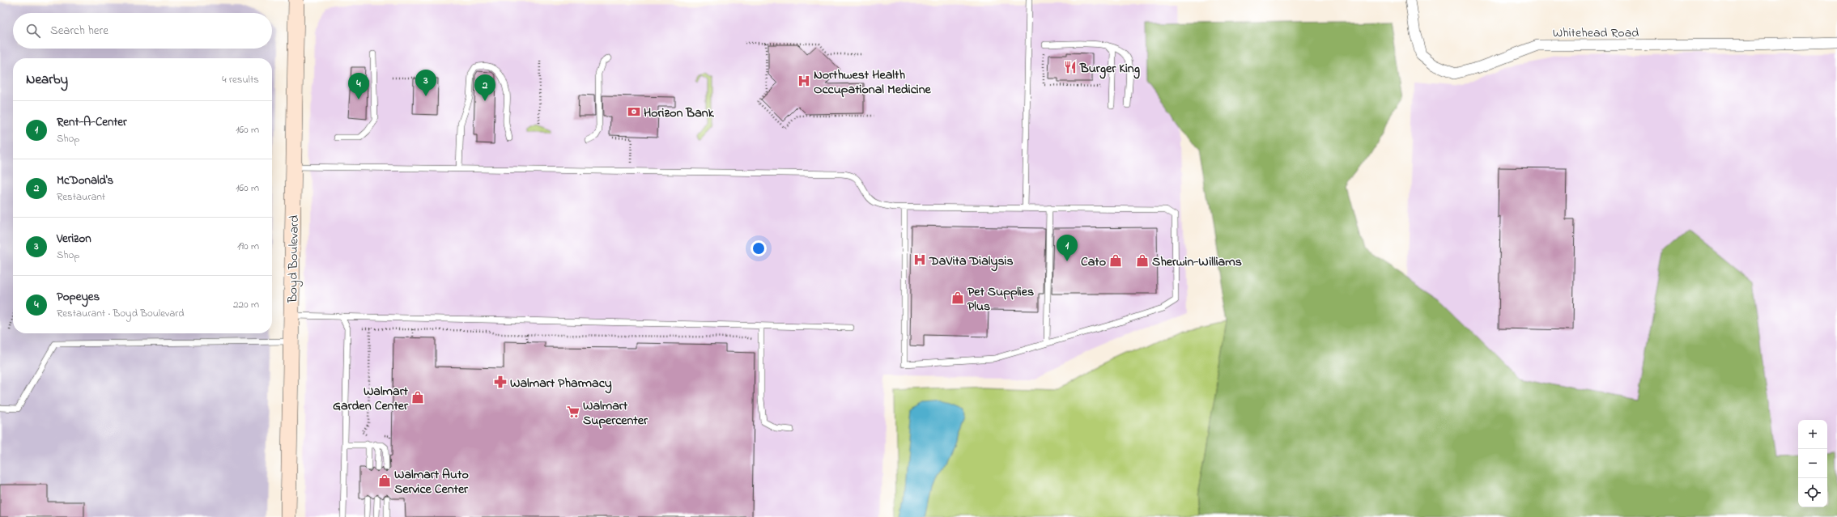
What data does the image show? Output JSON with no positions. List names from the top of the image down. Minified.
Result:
{"streets":{"street":["Whitehead Road","Boyd Boulevard"]},"places":{"restaurant":["Burger King"],"hospital":["Northwest Health Occupational Medicine","DaVita Dialysis"],"bank":["Horizon Bank"],"shop":["Cato","Sherwin-Williams","Pet Supplies Plus","Walmart Garden Center","Walmart Auto Service Center"],"pharmacy":["Walmart Pharmacy"],"supermarket":["Walmart Supercenter"]},"page":{"search":"Search here","heading":["Nearby","4 results"],"pins":["3","4","2","1"],"list":[{"mark":"1","name":"Rent-A-Center","note":"Shop","value":"160 m"},{"mark":"2","name":"McDonald's","note":"Restaurant","value":"160 m"},{"mark":"3","name":"Verizon","note":"Shop","value":"190 m"},{"mark":"4","name":"Popeyes","note":"Restaurant · Boyd Boulevard","value":"220 m"}],"map_buttons":["+","−"]}}
